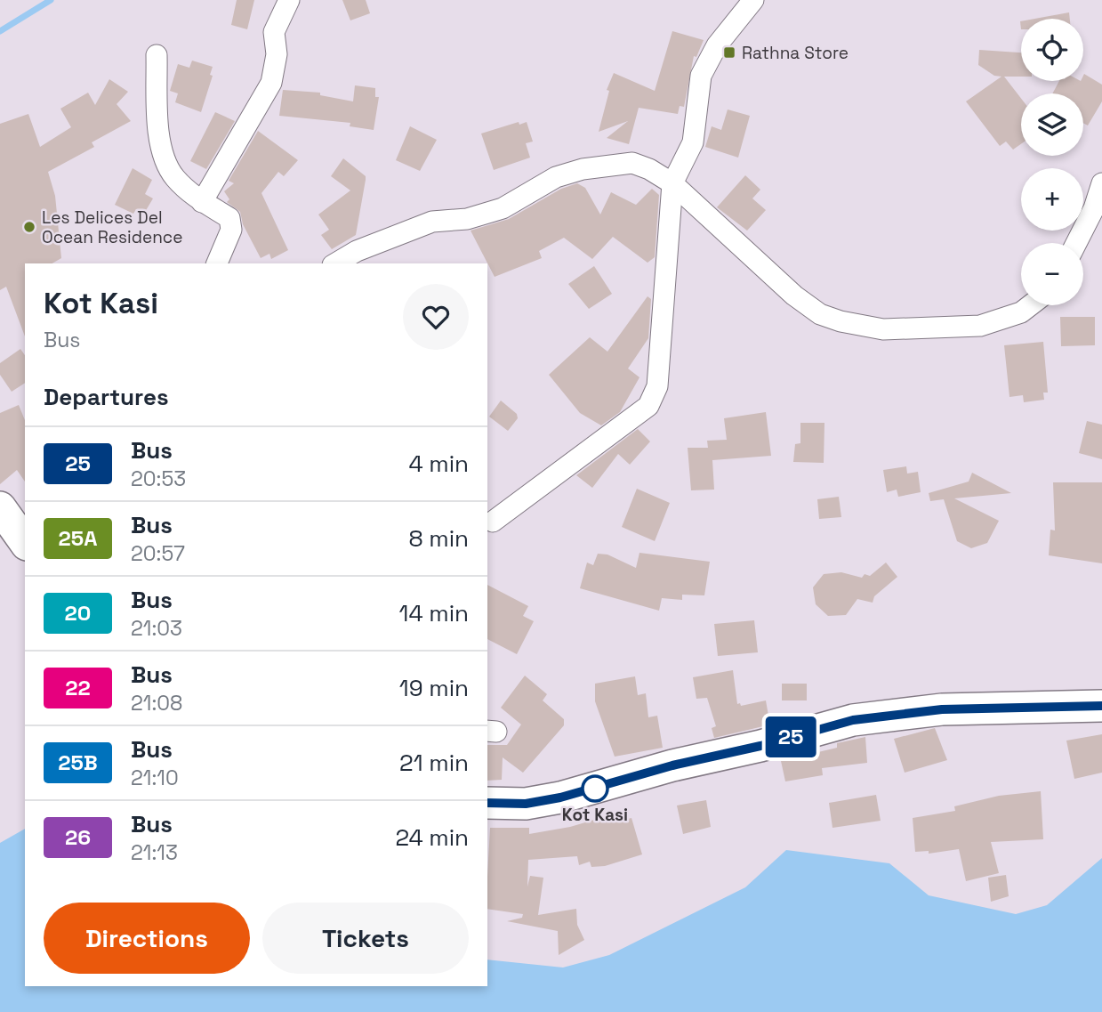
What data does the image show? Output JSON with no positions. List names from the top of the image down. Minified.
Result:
{"places":{"transit":["Rathna Store"],"other":["Les Delices Del Ocean Residence","Kot Kasi"]},"lines":["bus line 25"],"page":{"on_map":"25","map_buttons":["+","−"],"heading":[["Kot Kasi","Bus"],"Departures"],"list":[{"mark":"25","name":"Bus","note":"20:53","value":"4 min"},{"mark":"25A","name":"Bus","note":"20:57","value":"8 min"},{"mark":"20","name":"Bus","note":"21:03","value":"14 min"},{"mark":"22","name":"Bus","note":"21:08","value":"19 min"},{"mark":"25B","name":"Bus","note":"21:10","value":"21 min"},{"mark":"26","name":"Bus","note":"21:13","value":"24 min"}],"buttons":["Directions","Tickets"]}}
